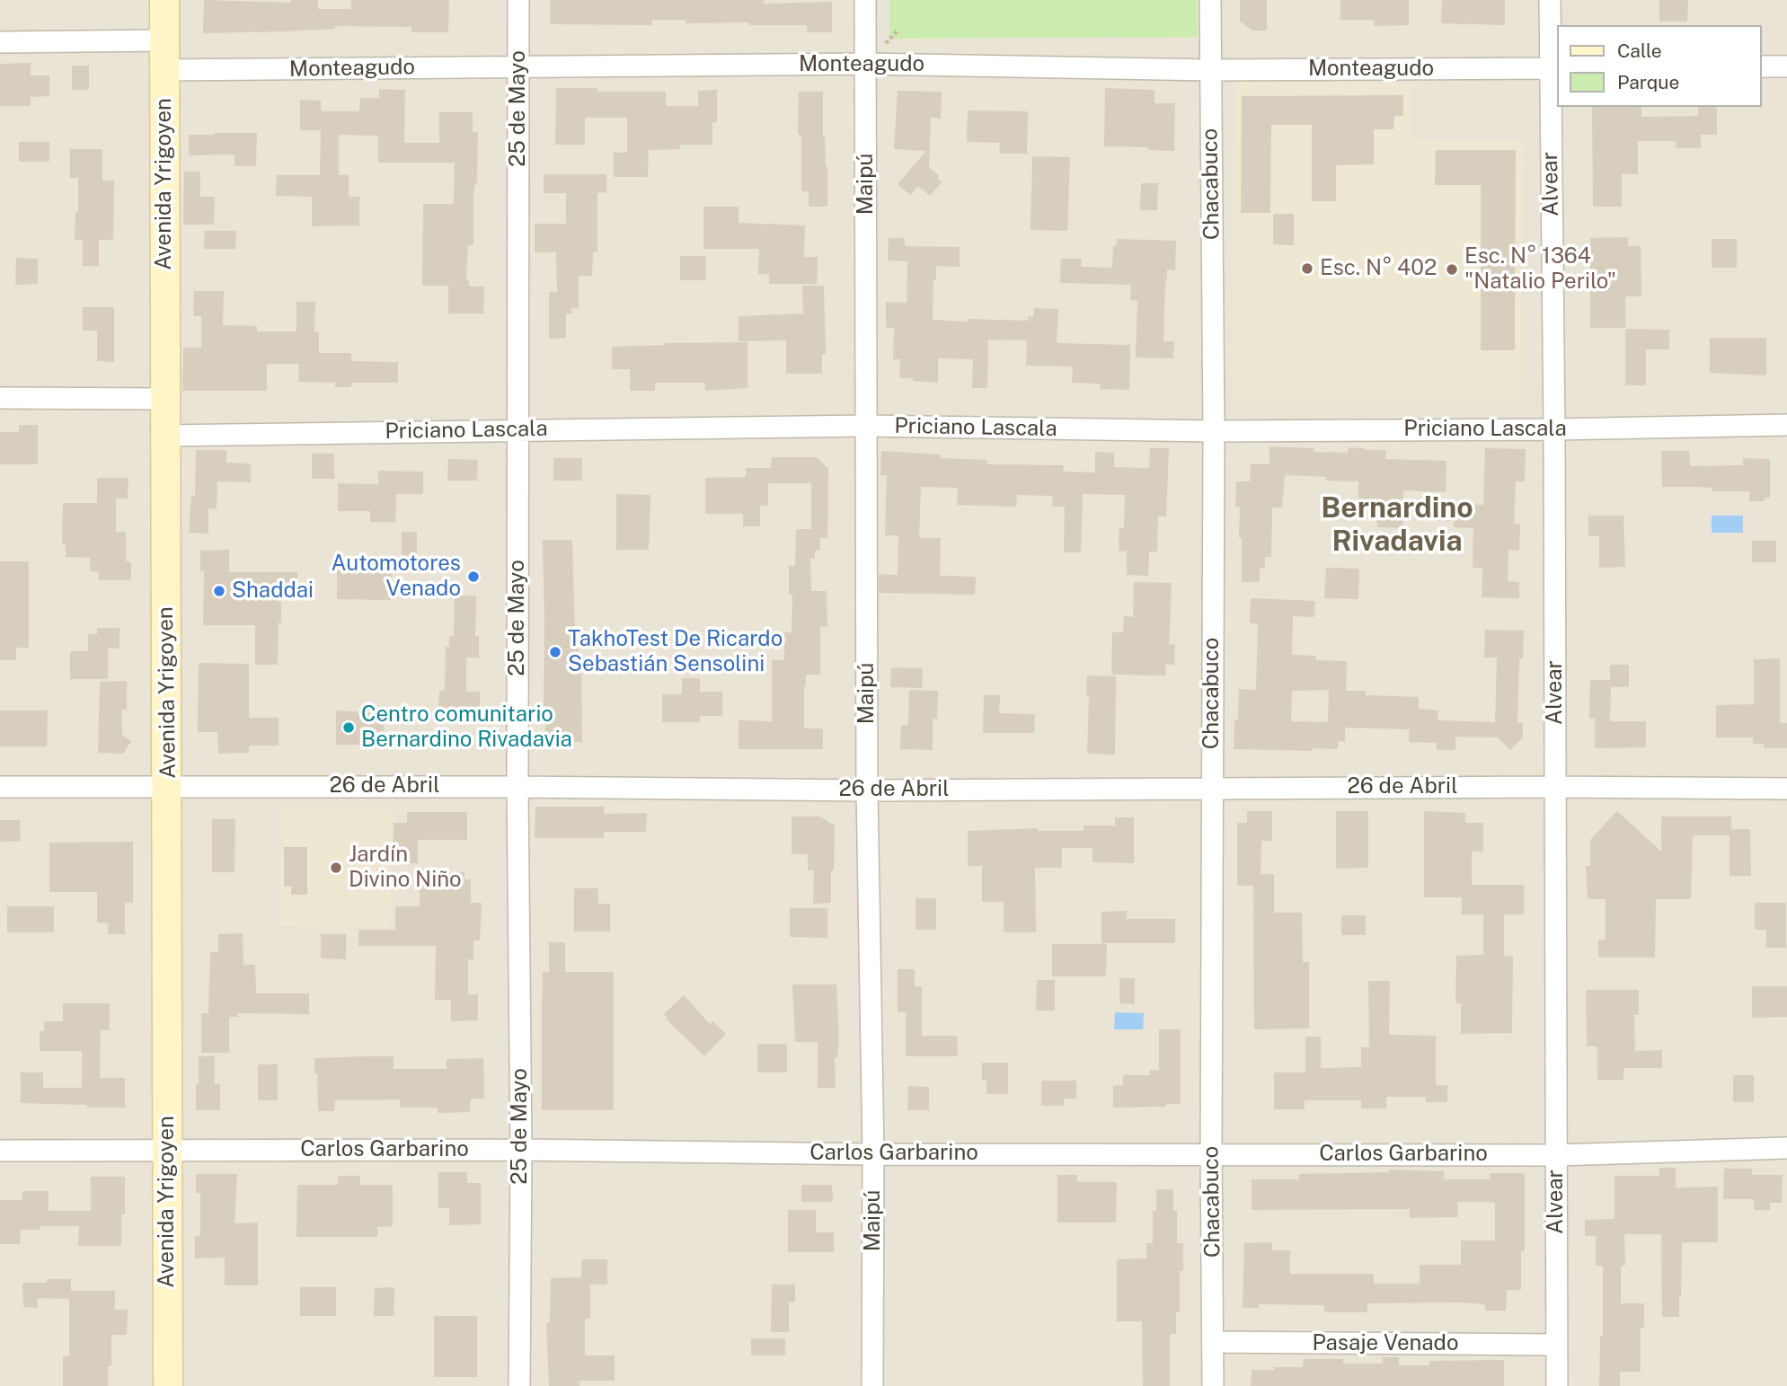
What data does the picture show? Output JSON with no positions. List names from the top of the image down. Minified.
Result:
{"streets":{"main road":["Avenida Yrigoyen"],"street":["Monteagudo","25 de Mayo","Maipú","Chacabuco","Alvear","Priciano Lascala","26 de Abril","Carlos Garbarino","Pasaje Venado"]},"crossings":[["Monteagudo","25 de Mayo"],["Monteagudo","Avenida Yrigoyen"],["Monteagudo","Maipú"],["Monteagudo","Chacabuco"],["Monteagudo","Alvear"],["25 de Mayo","Priciano Lascala"],["25 de Mayo","26 de Abril"],["25 de Mayo","Carlos Garbarino"],["Avenida Yrigoyen","Priciano Lascala"],["Avenida Yrigoyen","26 de Abril"],["Avenida Yrigoyen","Carlos Garbarino"],["Maipú","Priciano Lascala"],["Maipú","26 de Abril"],["Maipú","Carlos Garbarino"],["Chacabuco","Priciano Lascala"],["Chacabuco","26 de Abril"],["Chacabuco","Carlos Garbarino"],["Chacabuco","Pasaje Venado"],["Alvear","Priciano Lascala"],["Alvear","26 de Abril"],["Alvear","Carlos Garbarino"],["Alvear","Pasaje Venado"]],"districts":["Bernardino Rivadavia"],"places":["Esc. N° 402","Esc. N° 1364 \"Natalio Perilo\"","Automotores Venado","Shaddai","TakhoTest De Ricardo Sebastián Sensolini","Centro comunitario Bernardino Rivadavia","Jardín Divino Niño"],"legend":["Calle","Parque"]}
